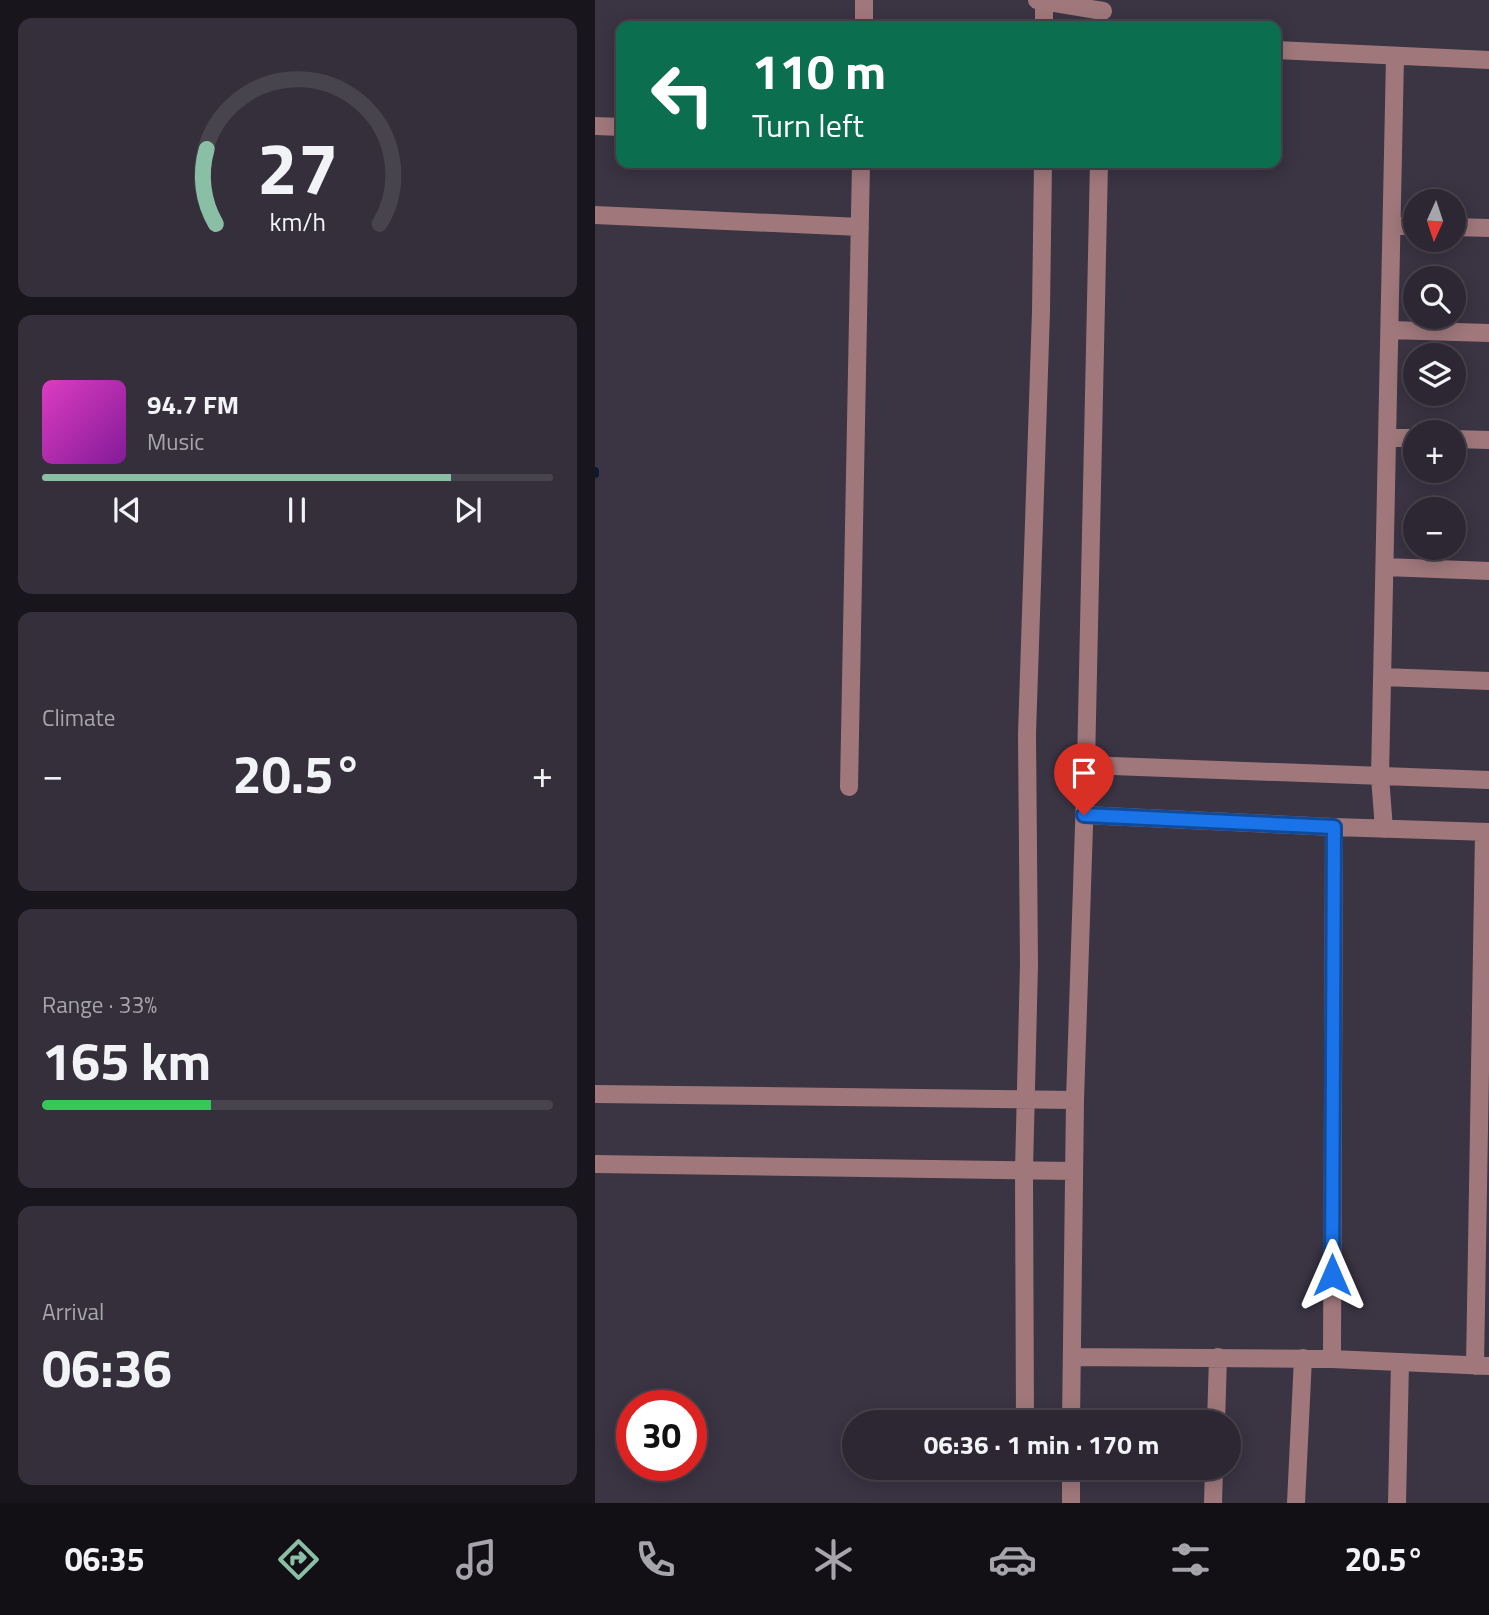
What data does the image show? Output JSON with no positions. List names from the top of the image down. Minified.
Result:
{"north":"bottom","page":{"turn":["110 m","Turn left"],"map_buttons":["+","−"],"song":["94.7 FM","Music"],"tile":["Climate",["Range · 33%","165 km"],["Arrival","06:36"]],"heat":["−","20.5°","+"],"limit":"30","trip":"06:36 · 1 min · 170 m","tabs":["06:35","20.5°"],"gauge":["27","km/h"]}}
